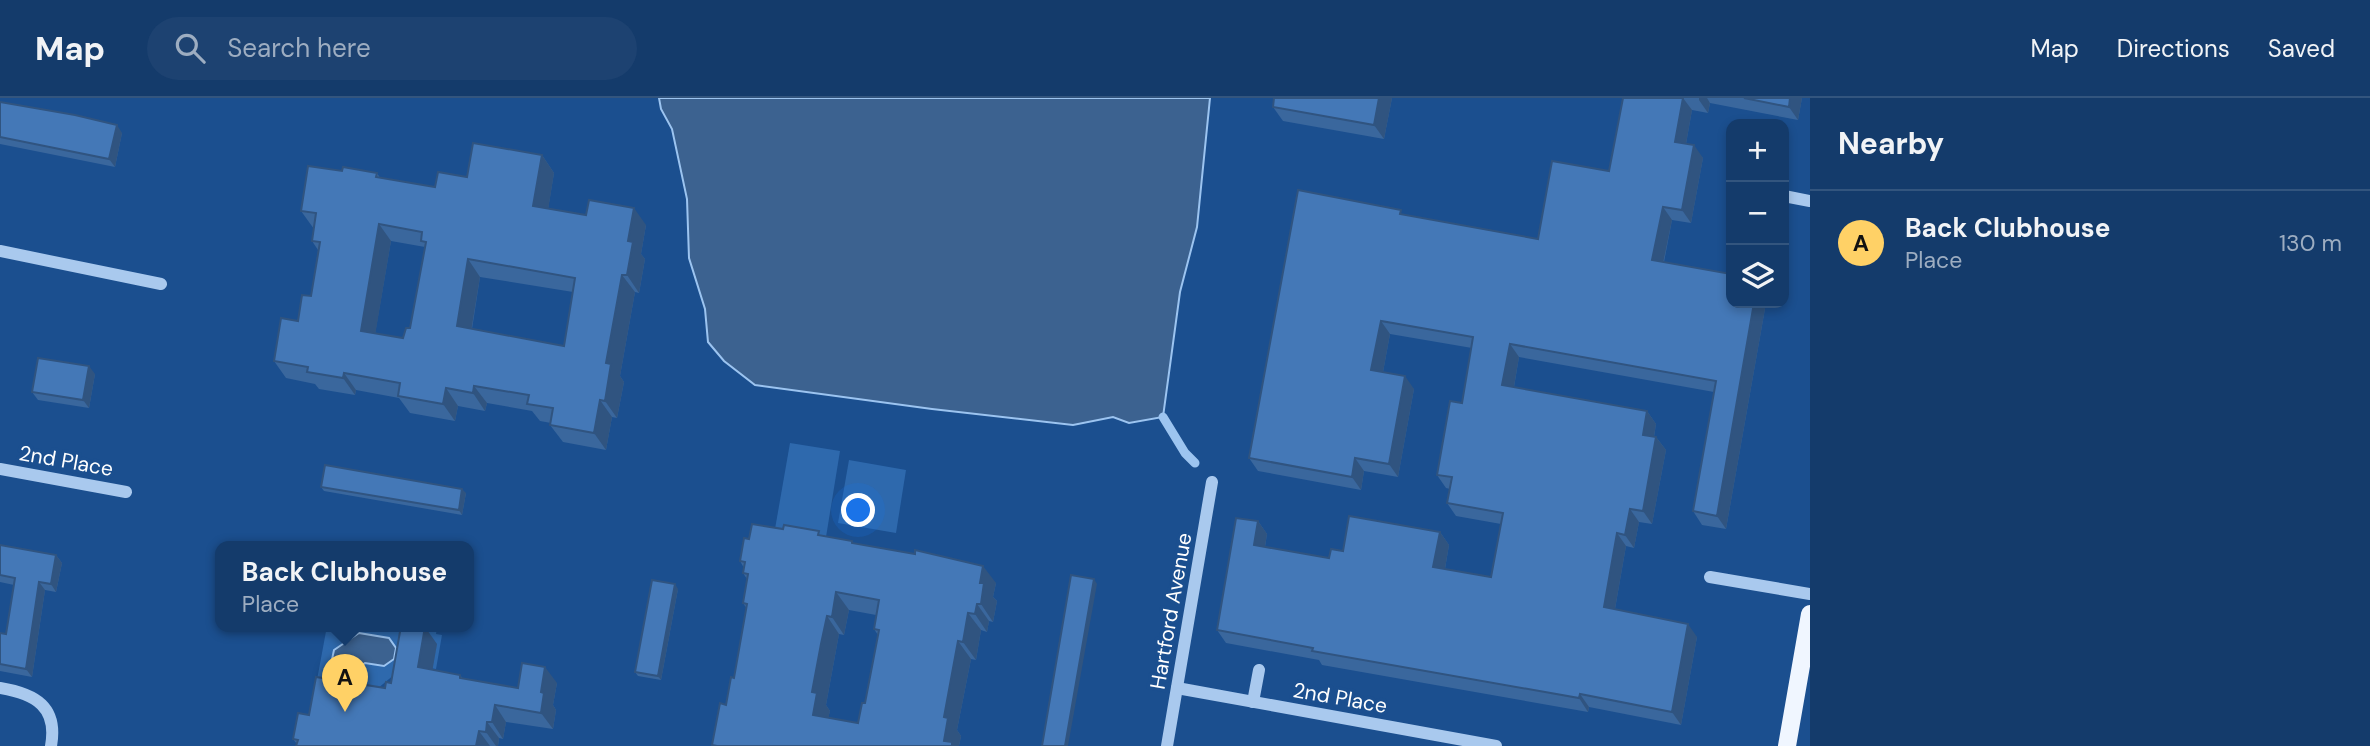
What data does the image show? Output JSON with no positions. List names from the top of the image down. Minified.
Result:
{"streets":{"street":["2nd Place","Hartford Avenue"]},"crossings":[["2nd Place","Hartford Avenue"]],"page":{"header":"Map","search":"Search here","nav":["Map","Directions","Saved"],"heading":"Nearby","map_buttons":["+","−"],"list":[{"mark":"A","name":"Back Clubhouse","note":"Place","value":"130 m"}],"popup":["Back Clubhouse","Place"],"pins":"A"}}
